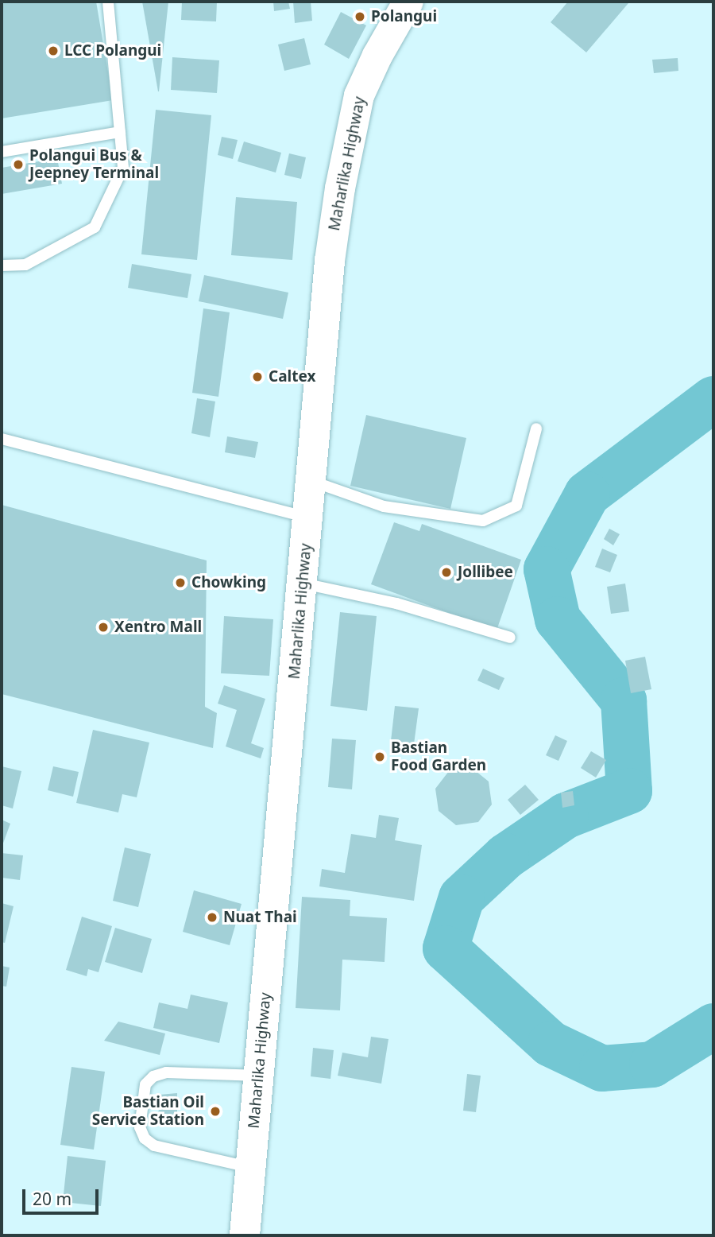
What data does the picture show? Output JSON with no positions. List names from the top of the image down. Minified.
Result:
{"streets":{"highway":["Maharlika Highway"]},"places":["Polangui","LCC Polangui","Polangui Bus & Jeepney Terminal","Caltex","Jollibee","Chowking","Xentro Mall","Bastian Food Garden","Nuat Thai","Bastian Oil Service Station"],"scale_bar":"20 m"}
